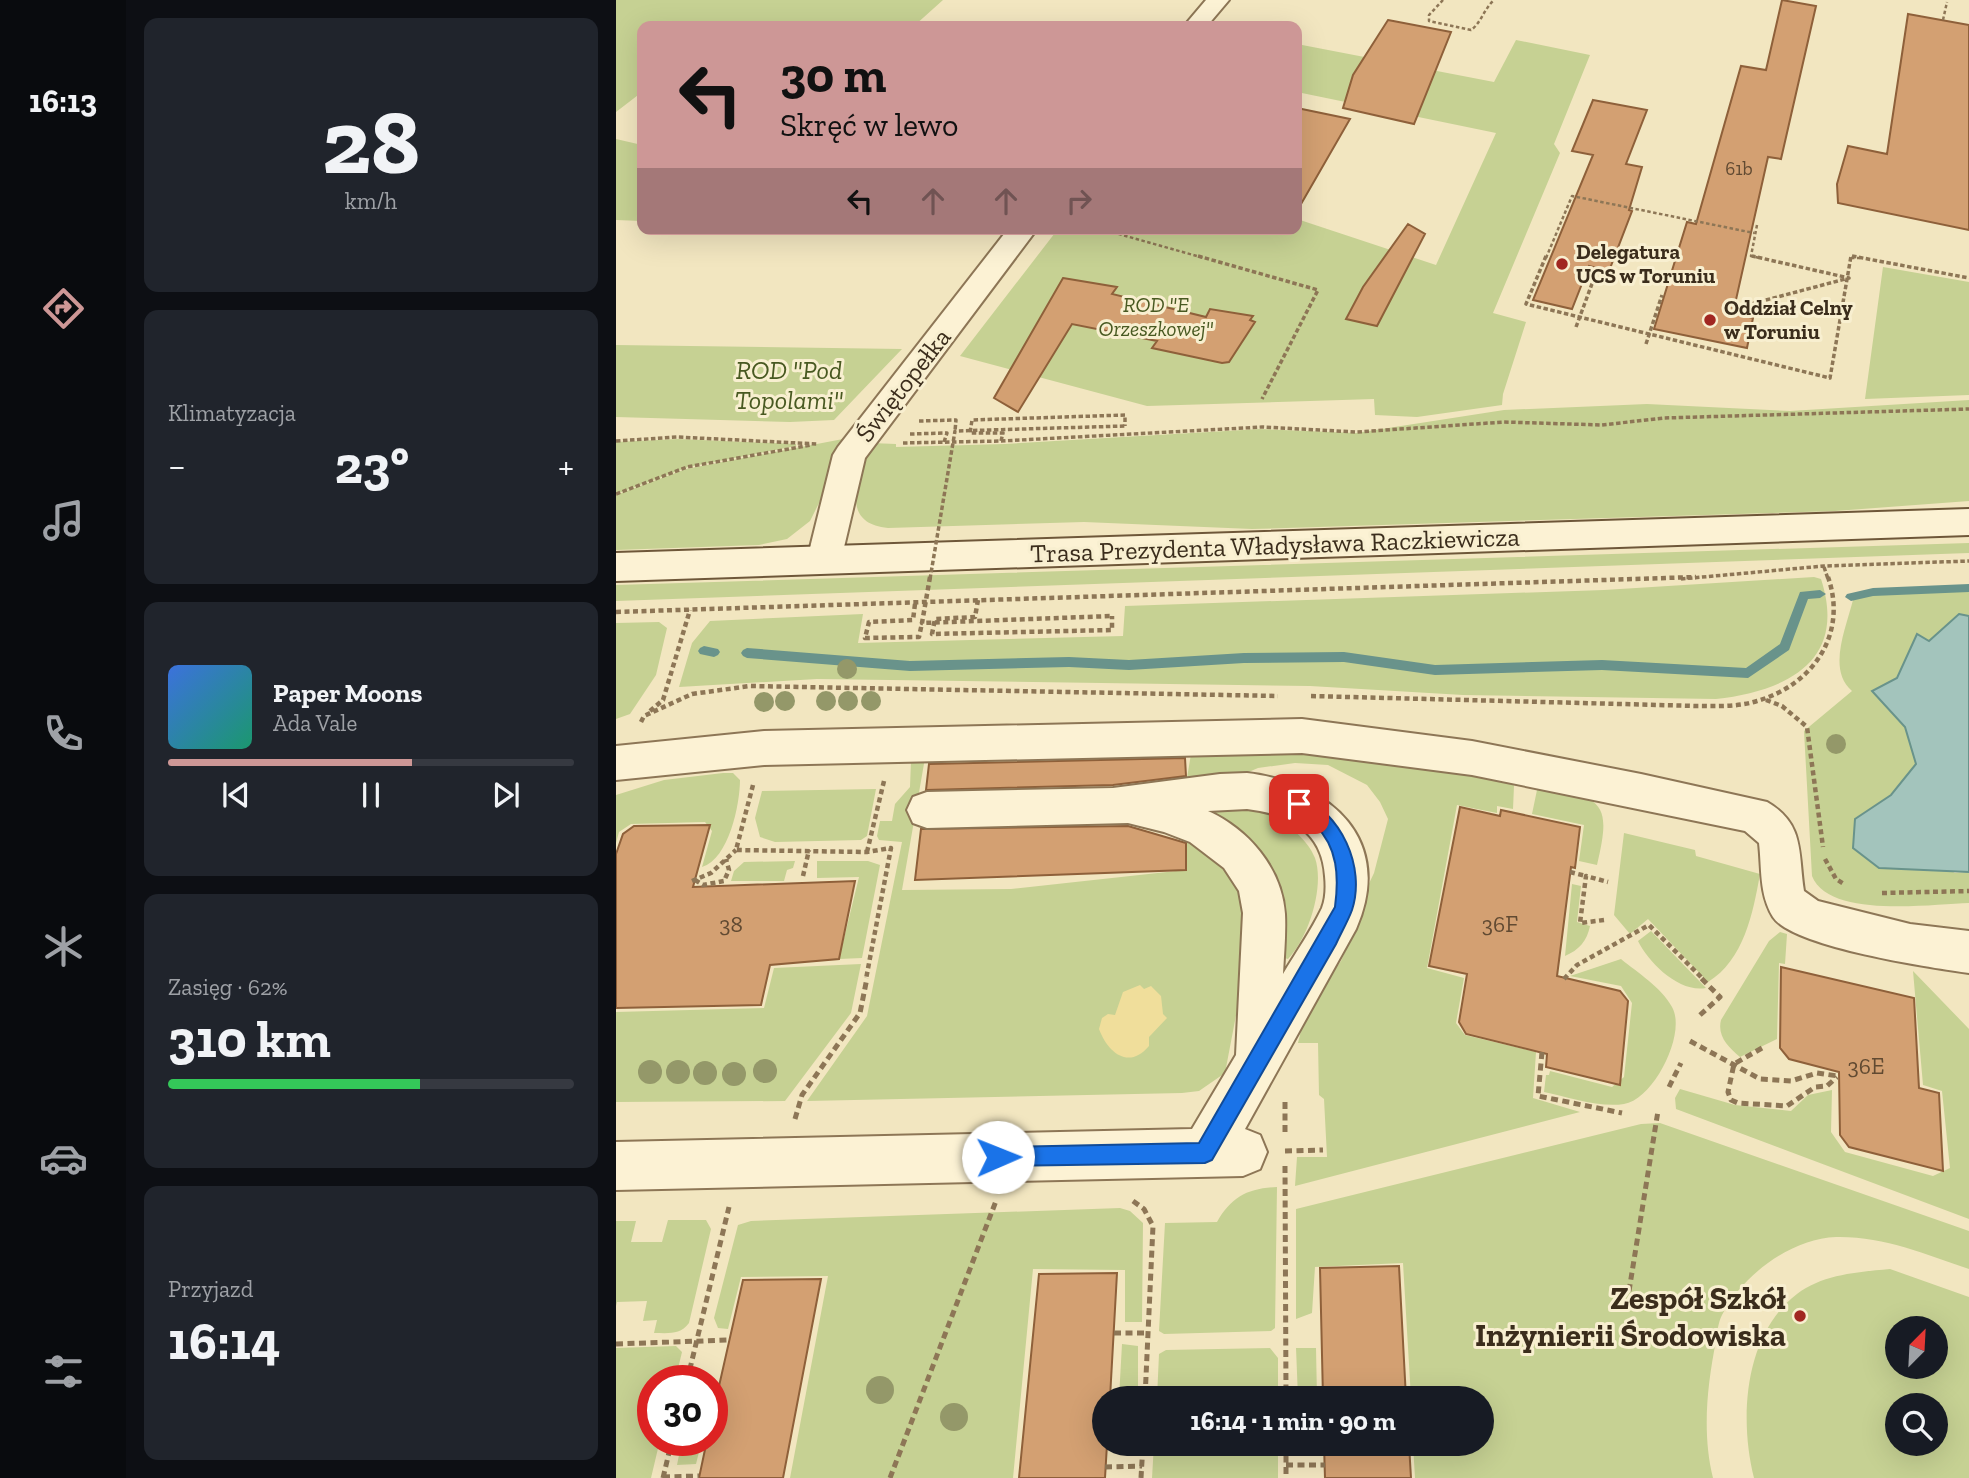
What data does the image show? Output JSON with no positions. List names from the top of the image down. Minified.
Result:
{"streets":{"street":["Świętopełka","Trasa Prezydenta Władysława Raczkiewicza"]},"crossings":[["Świętopełka","Trasa Prezydenta Władysława Raczkiewicza"]],"parks":["ROD \"E Orzeszkowej\"","ROD \"Pod Topolami\""],"places":["Delegatura UCS w Toruniu","Oddział Celny w Toruniu","Zespół Szkół Inżynierii Środowiska"],"house_numbers":["61b","38","36F","36E"],"north":"top right","page":{"tabs":"16:13","tile":[["28","km/h"],"Klimatyzacja",["Zasięg · 62%","310 km"],["Przyjazd","16:14"]],"turn":["30 m","Skręć w lewo"],"heat":["−","23°","+"],"song":["Paper Moons","Ada Vale"],"limit":"30","trip":"16:14 · 1 min · 90 m"}}
